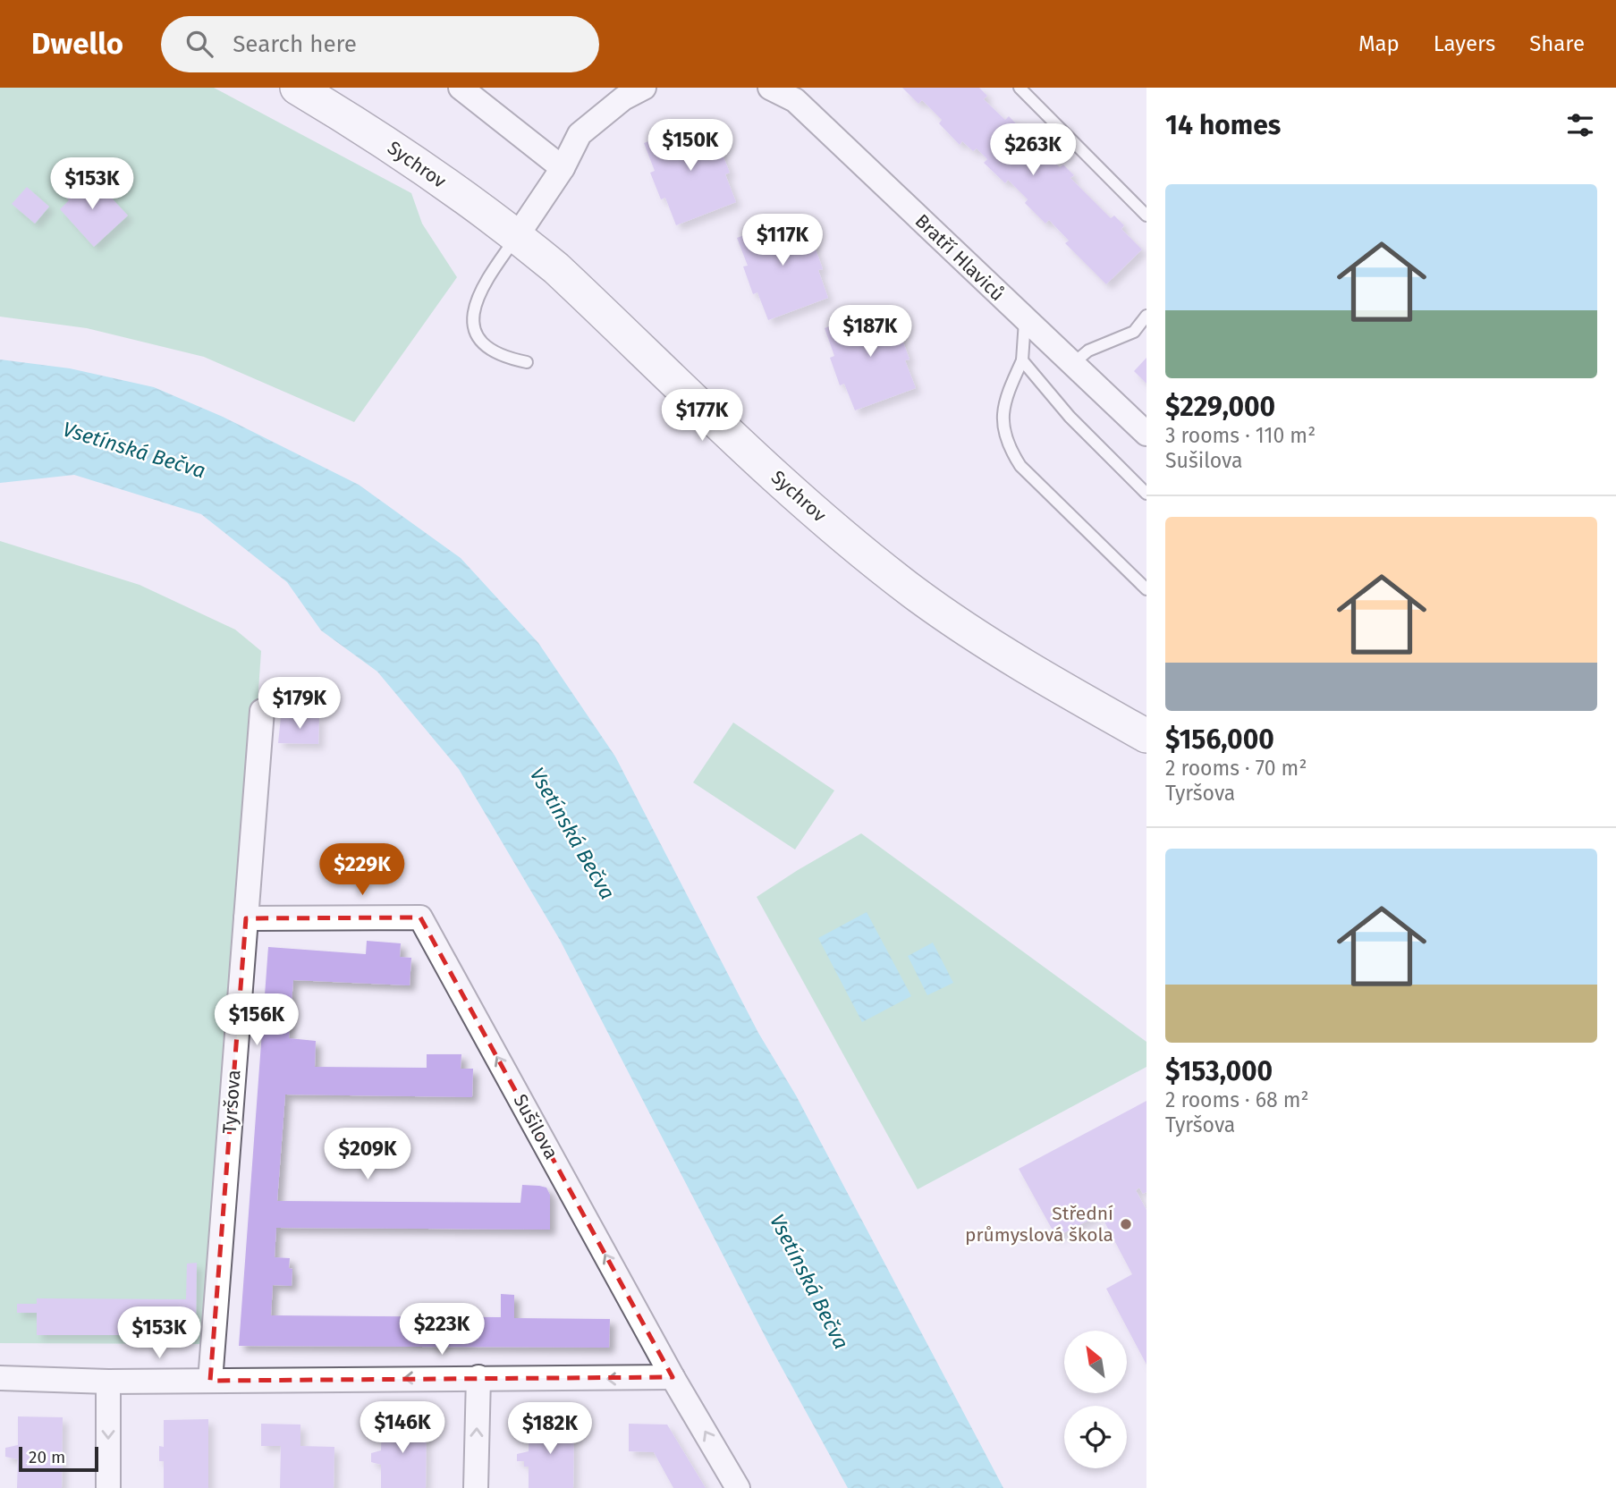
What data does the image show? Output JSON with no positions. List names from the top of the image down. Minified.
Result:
{"streets":{"street":["Sychrov","Bratří Hlaviců","Tyršova","Sušilova"]},"crossings":[["Tyršova","Sušilova"]],"one_way":["Sušilova"],"water":["Vsetínská Bečva"],"places":["Střední průmyslová škola"],"scale_bar":"20 m","north":"top left","page":{"header":"Dwello","search":"Search here","nav":["Map","Layers","Share"],"heading":"14 homes","price":["$150K","$263K","$153K","$117K","$187K","$177K","$179K","$229K","$156K","$209K","$223K","$153K","$146K","$182K"],"list":[{"name":"$229,000","note":"3 rooms · 110 m² · Sušilova"},{"name":"$156,000","note":"2 rooms · 70 m² · Tyršova"},{"name":"$153,000","note":"2 rooms · 68 m² · Tyršova"}],"scale":"20 m"}}
